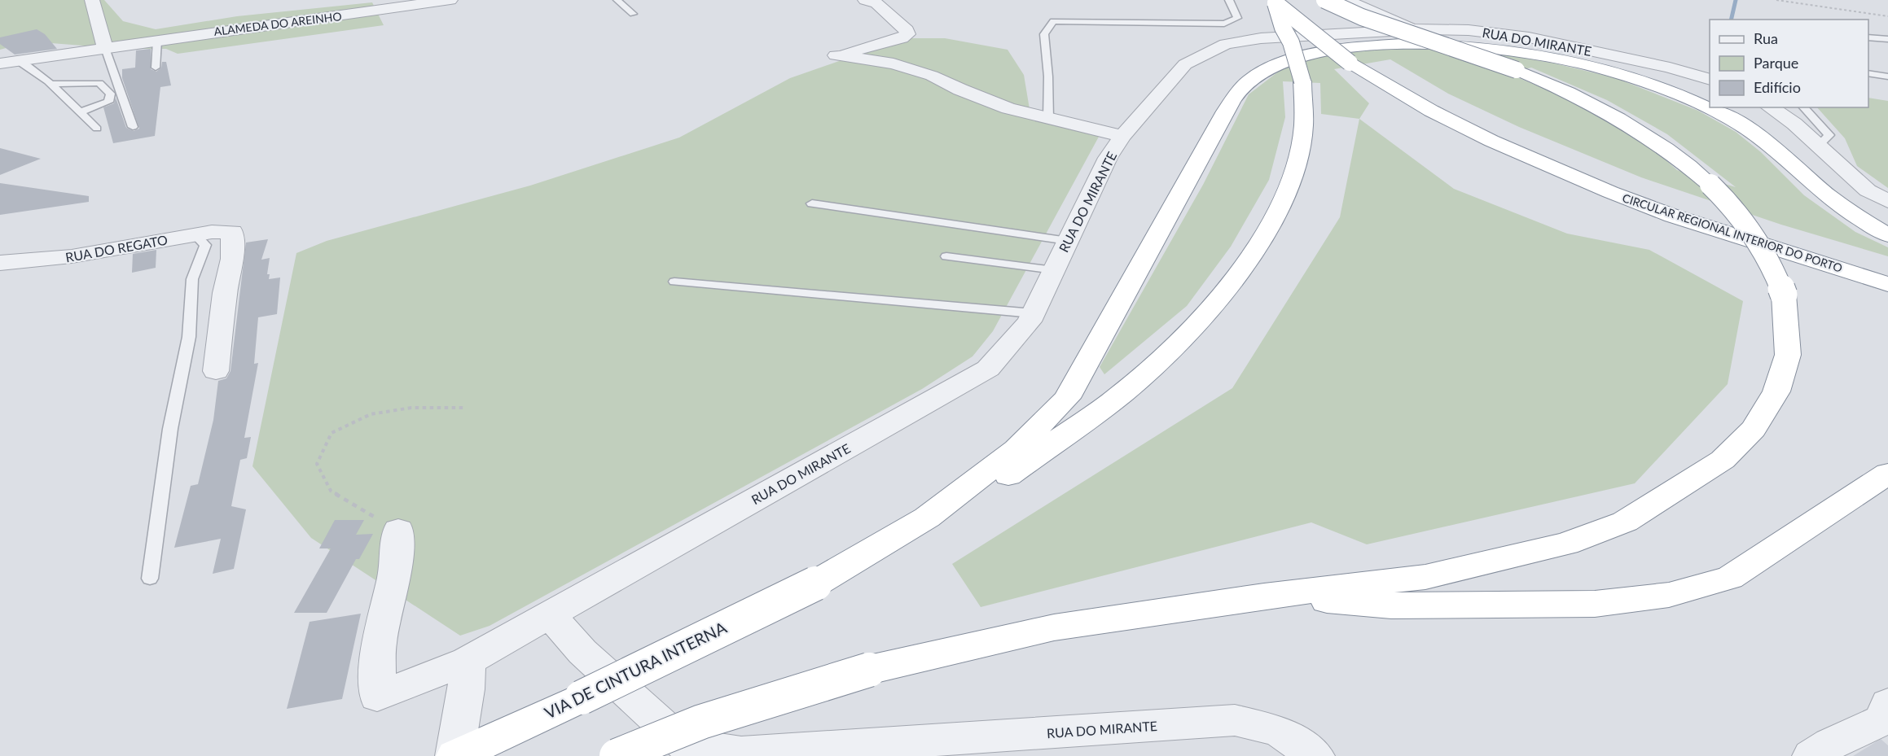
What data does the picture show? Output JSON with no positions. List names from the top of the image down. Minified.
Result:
{"streets":{"highway":["CIRCULAR REGIONAL INTERIOR DO PORTO","VIA DE CINTURA INTERNA"],"street":["ALAMEDA DO AREINHO","RUA DO MIRANTE","RUA DO REGATO"]},"legend":["Rua","Parque","Edifício"]}
